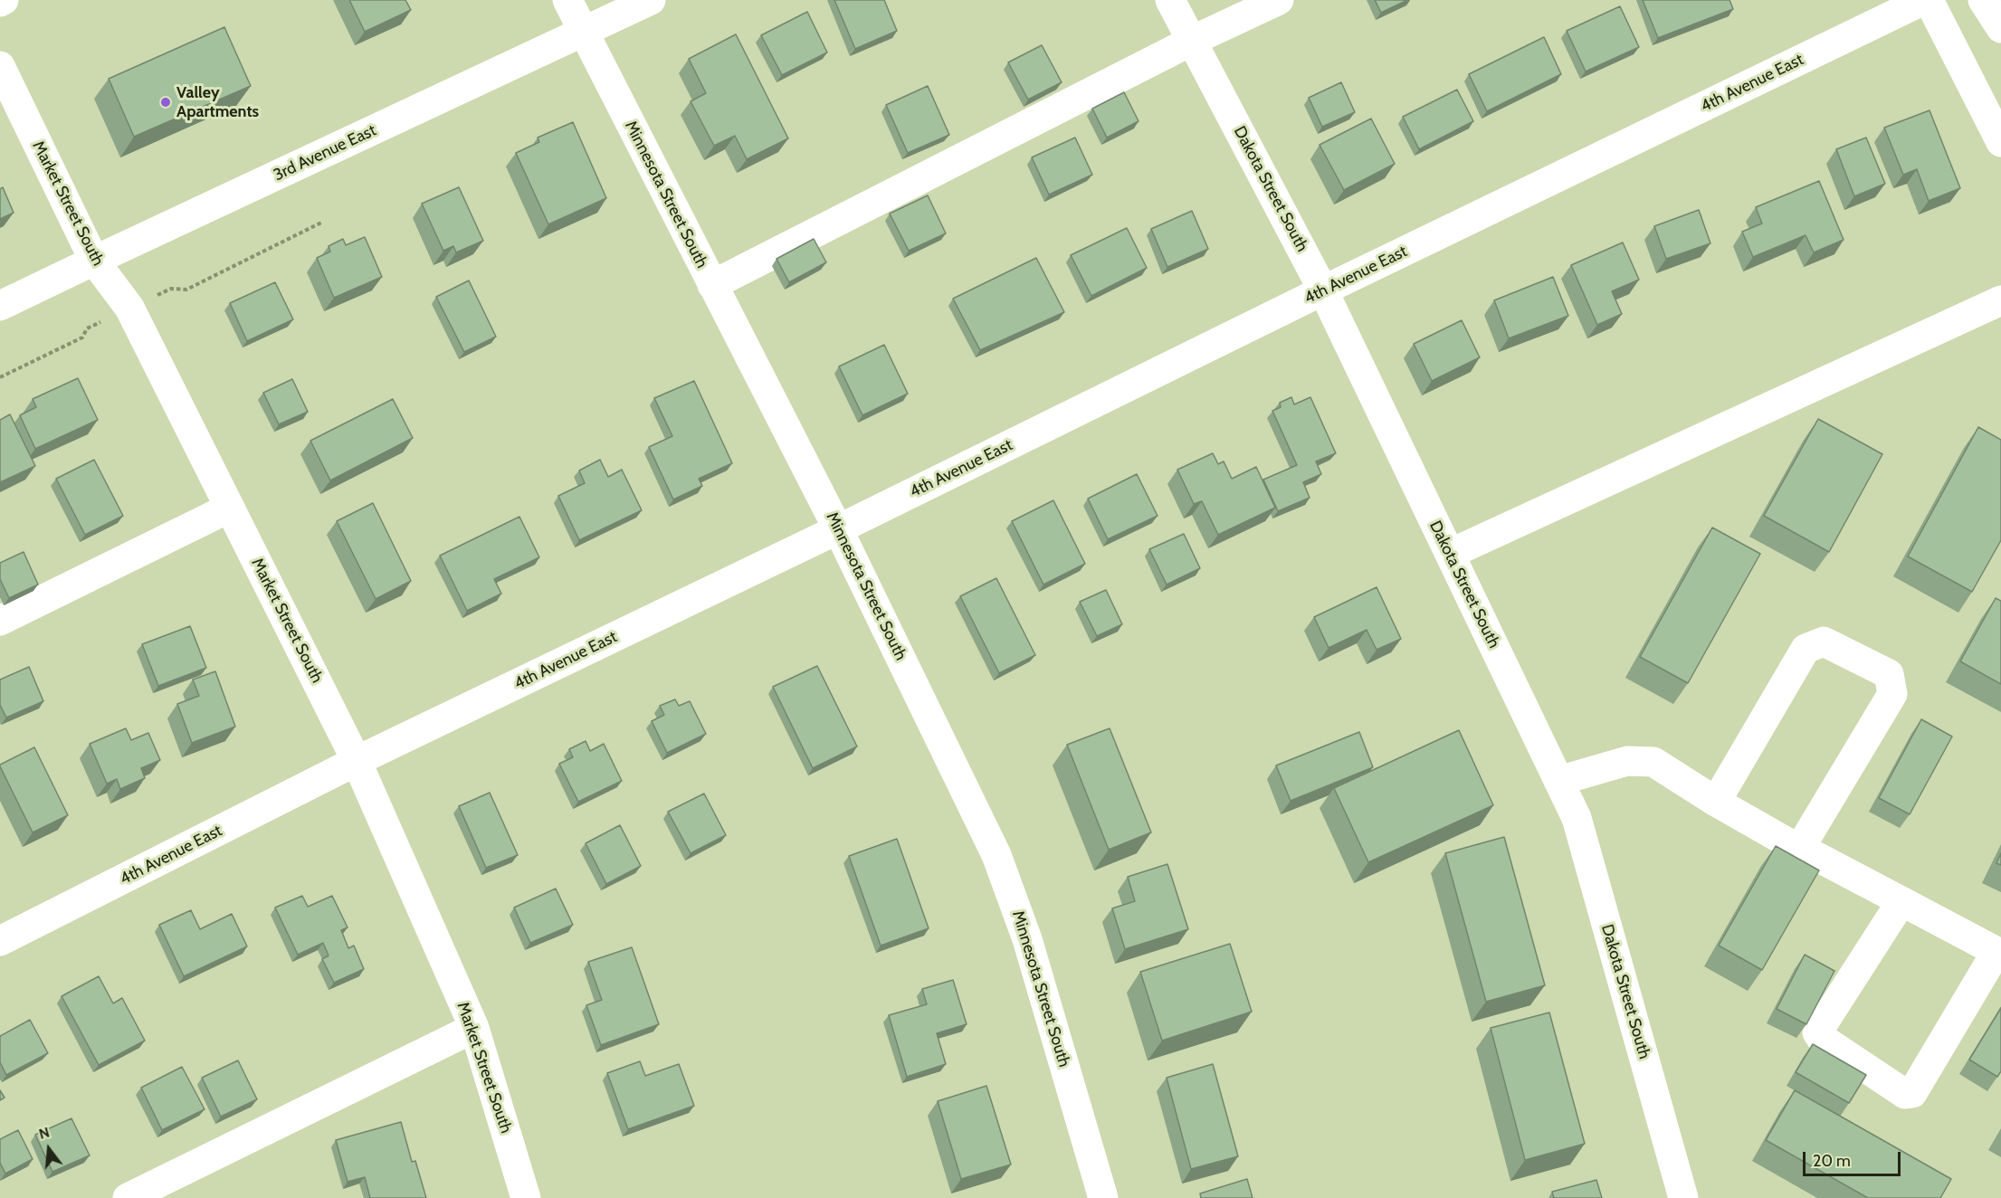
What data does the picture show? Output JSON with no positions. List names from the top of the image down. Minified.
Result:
{"streets":{"street":["4th Avenue East","3rd Avenue East","Dakota Street South","Minnesota Street South","Market Street South"]},"crossings":[["4th Avenue East","Dakota Street South"],["4th Avenue East","Minnesota Street South"],["4th Avenue East","Market Street South"],["3rd Avenue East","Minnesota Street South"],["3rd Avenue East","Market Street South"]],"places":["Valley Apartments"],"scale_bar":"20 m","north":"top"}
